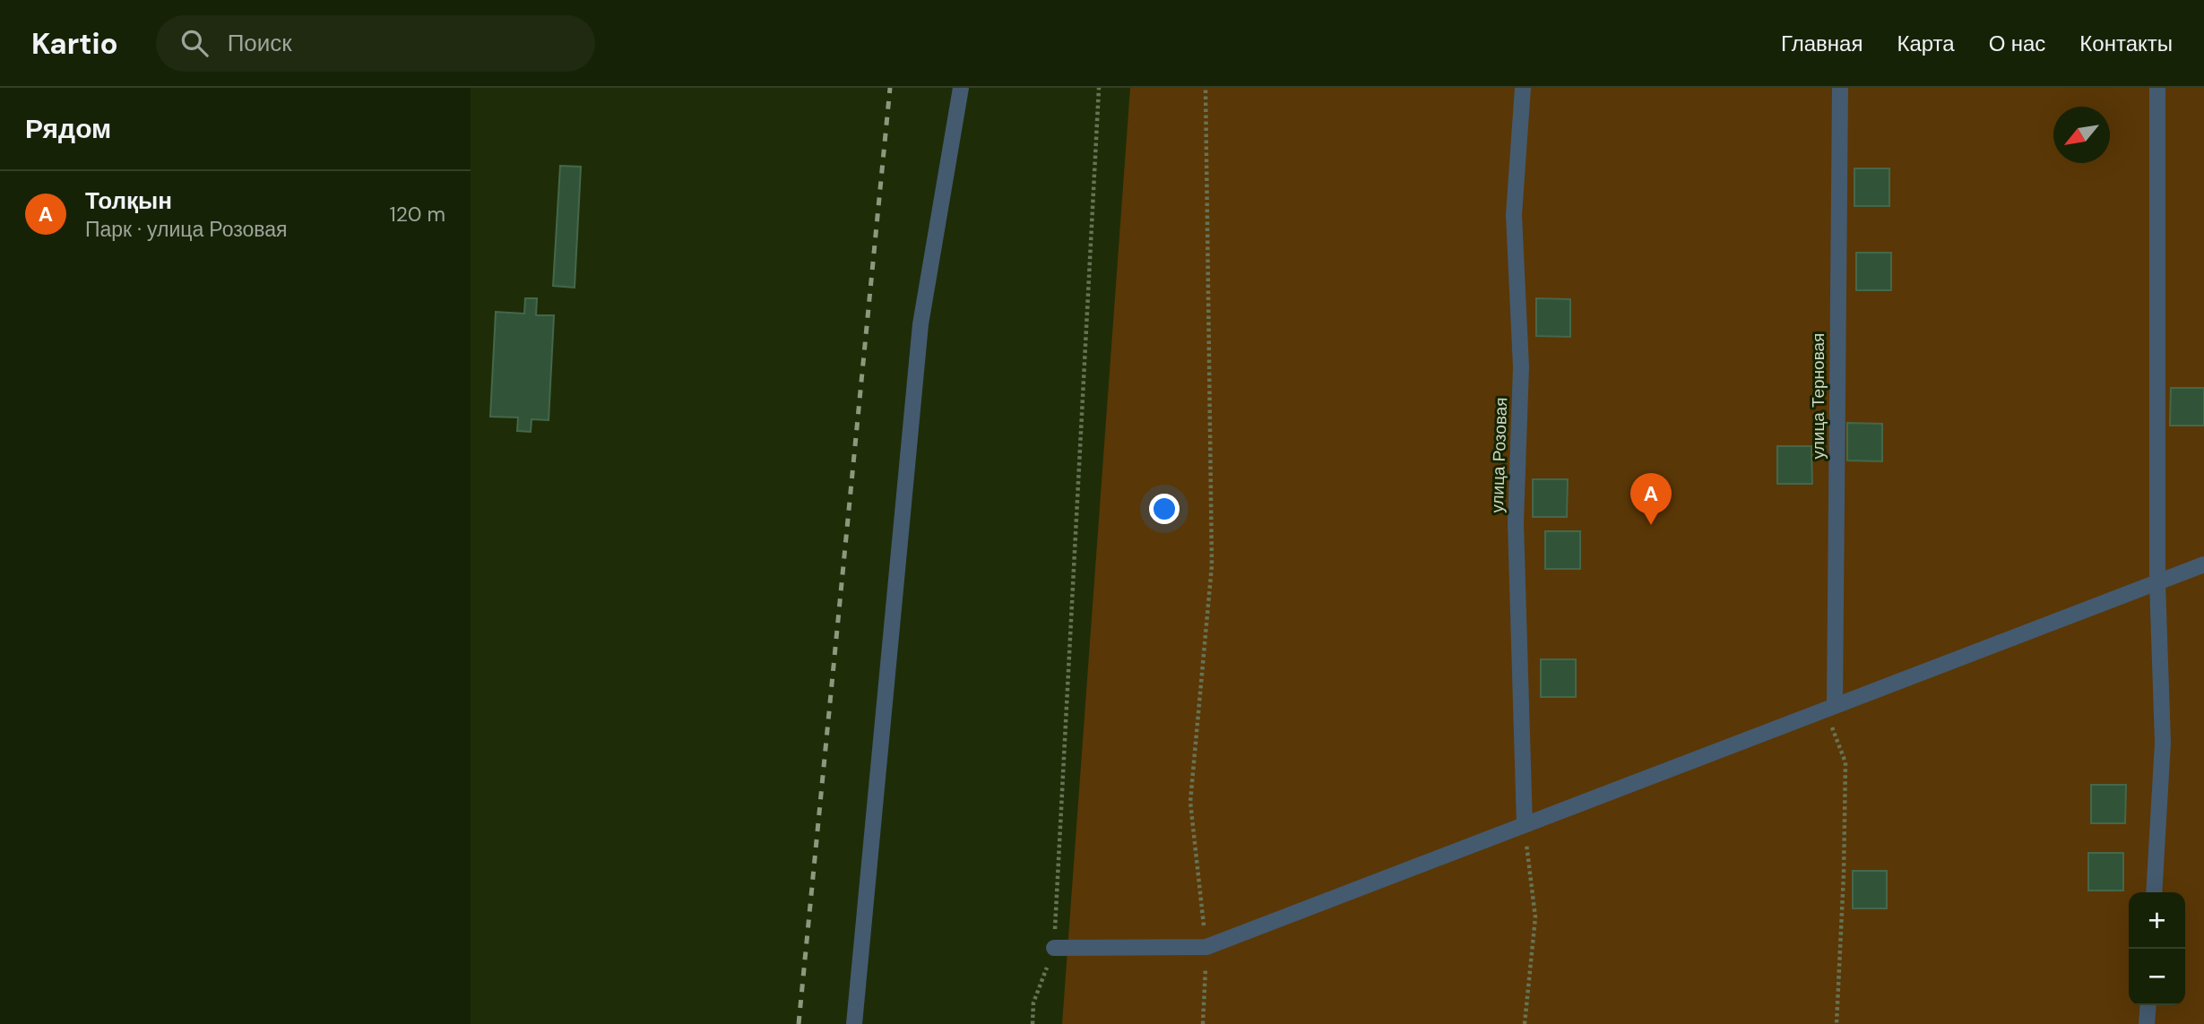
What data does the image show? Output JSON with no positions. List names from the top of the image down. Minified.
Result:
{"streets":{"street":["улица Терновая","улица Розовая"]},"north":"bottom left","page":{"header":"Kartio","search":"Поиск","nav":["Главная","Карта","О нас","Контакты"],"heading":"Рядом","list":[{"mark":"A","name":"Толқын","note":"Парк · улица Розовая","value":"120 m"}],"pins":"A","map_buttons":["+","−"]}}
